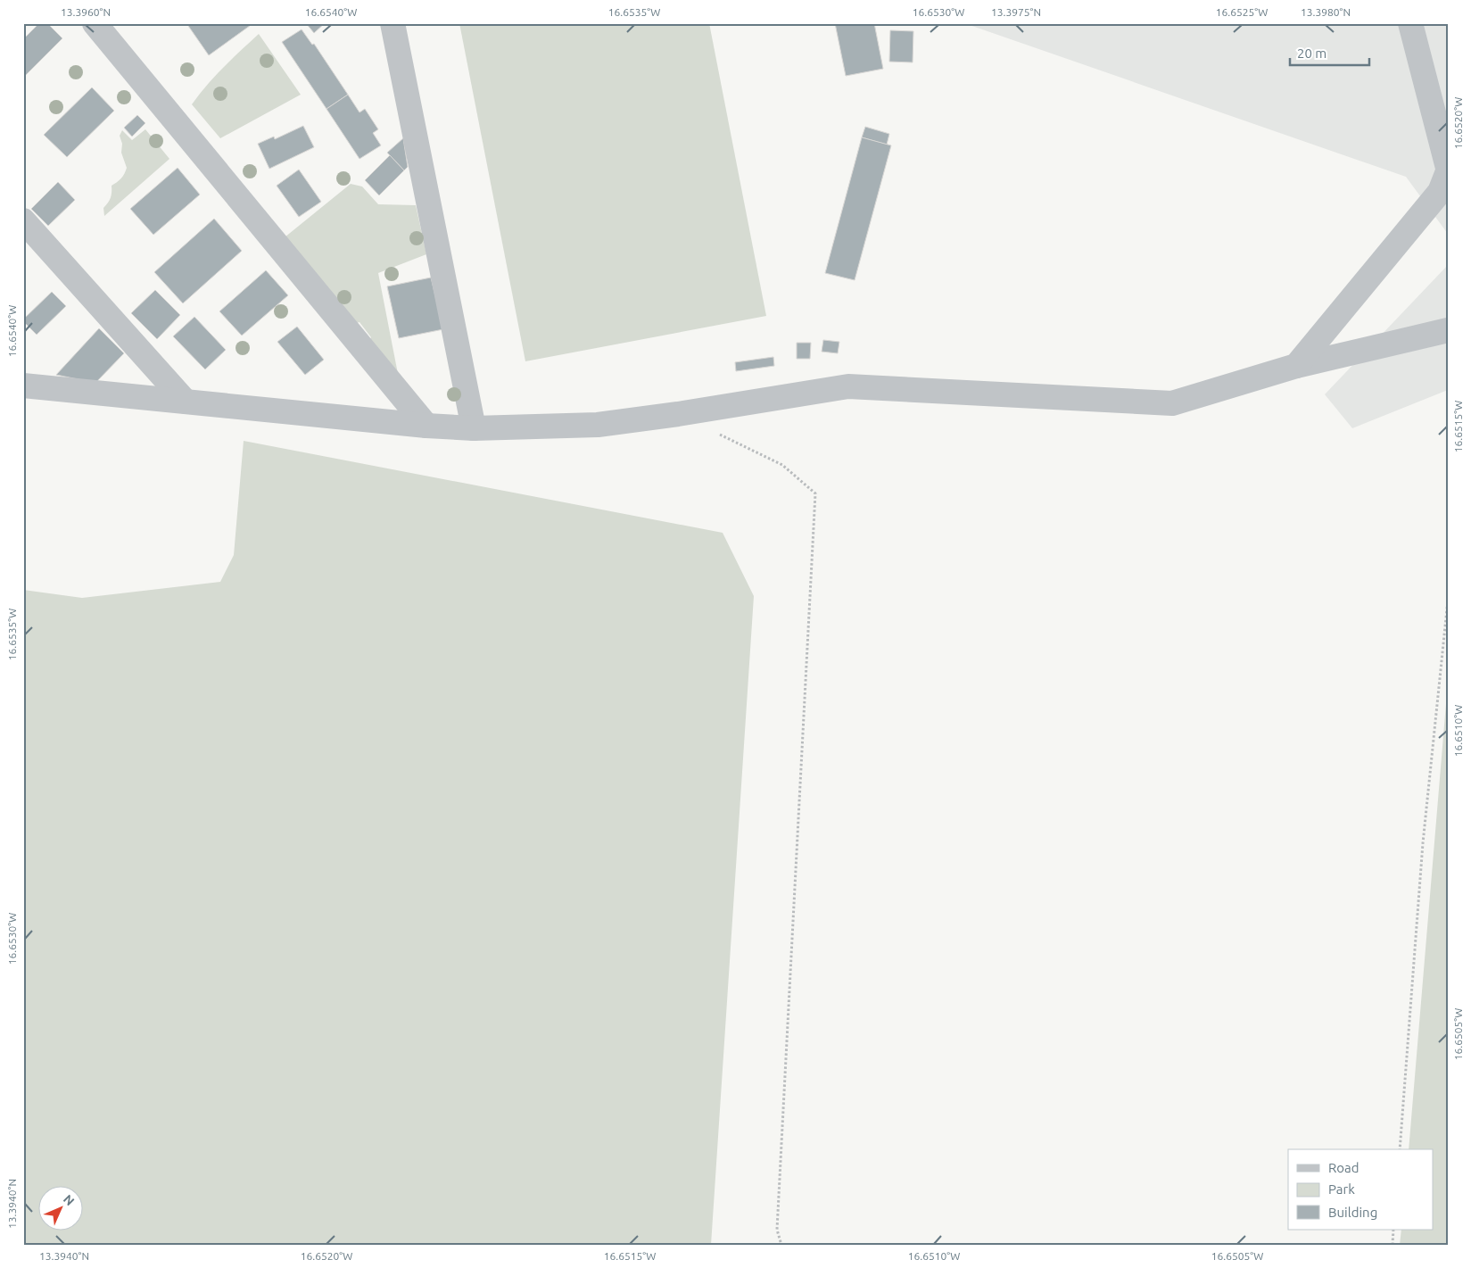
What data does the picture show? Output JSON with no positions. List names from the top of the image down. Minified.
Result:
{"legend":["Road","Park","Building"],"scale_bar":"20 m","north":"top right","coordinates":["13.3960°N","16.6540°W","16.6535°W","16.6530°W","13.3975°N","16.6525°W","13.3980°N","16.6520°W","16.6515°W","16.6510°W","16.6505°W","13.3940°N"]}
